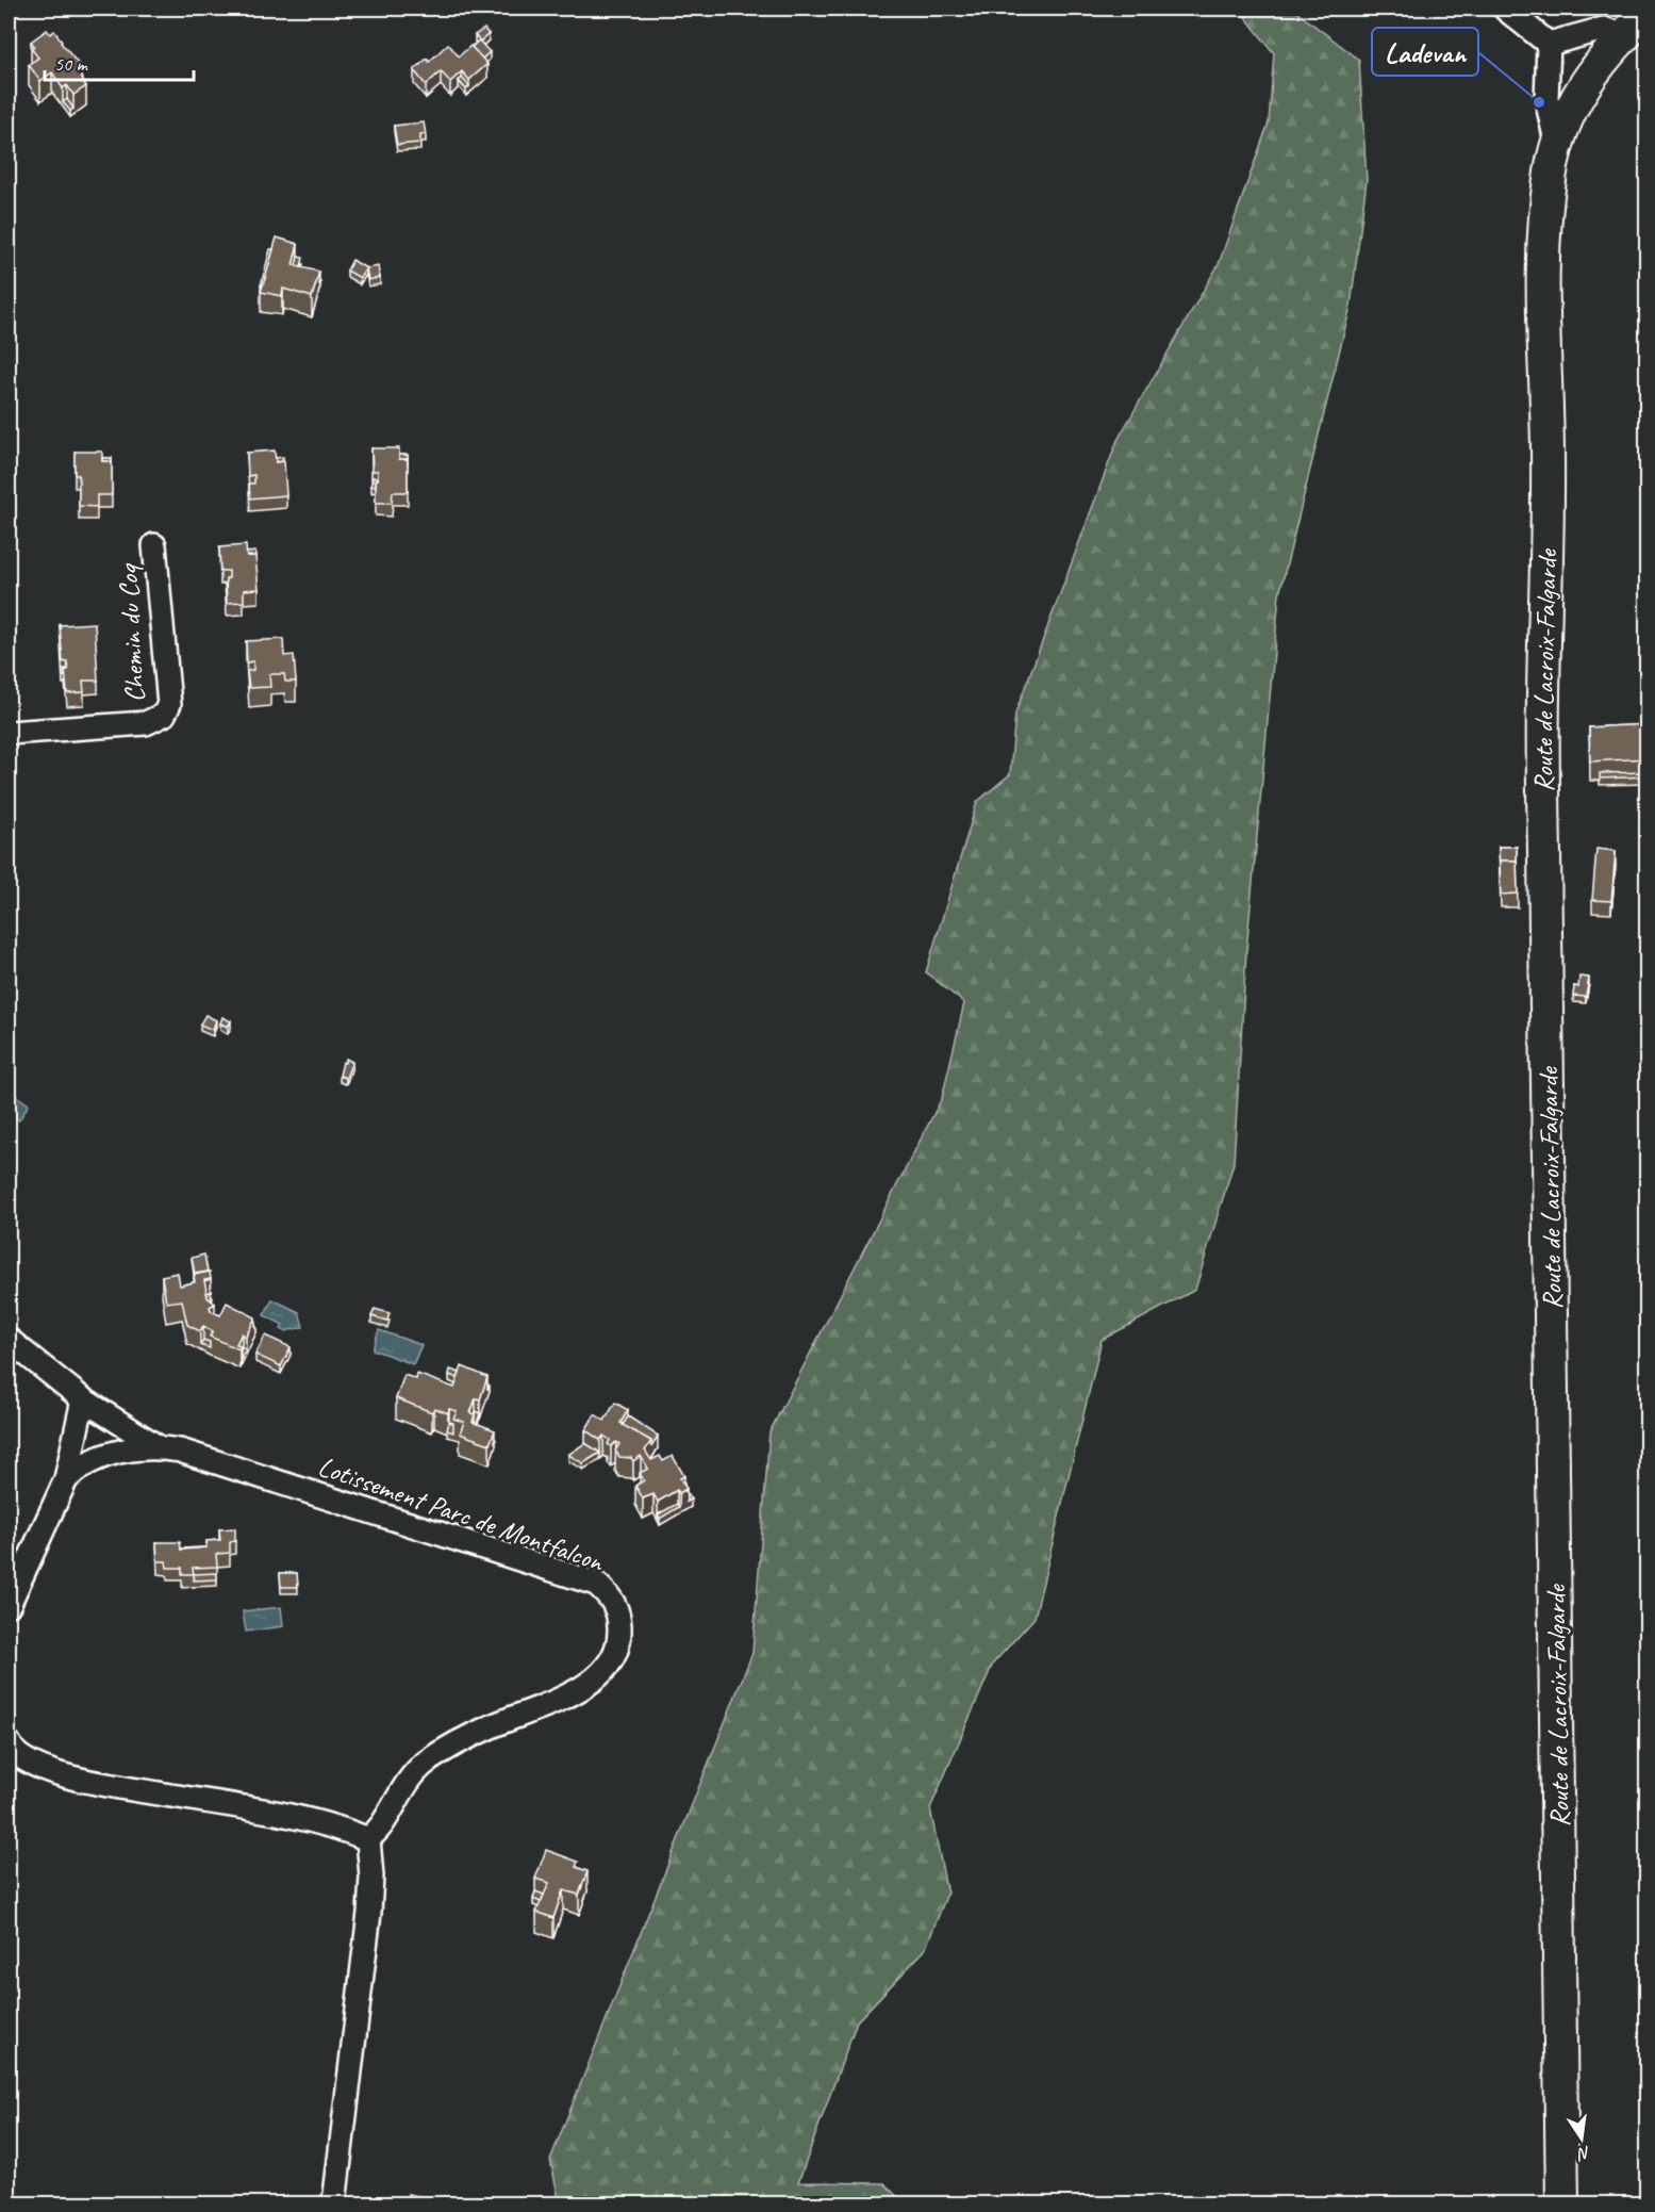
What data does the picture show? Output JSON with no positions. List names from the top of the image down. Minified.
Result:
{"streets":{"main road":["Route de Lacroix-Falgarde"],"street":["Chemin du Coq","Lotissement Parc de Montfalcon"]},"places":["Ladevan"],"scale_bar":"50 m","north":"bottom"}
